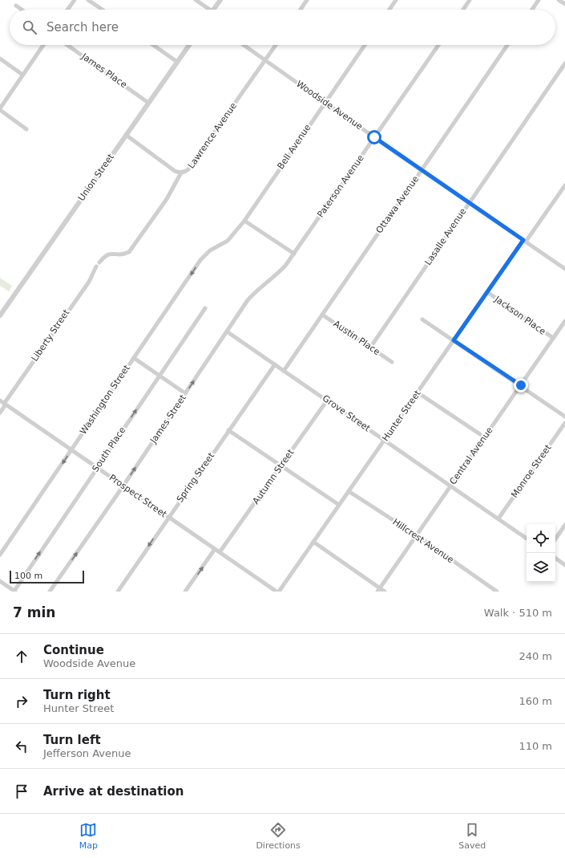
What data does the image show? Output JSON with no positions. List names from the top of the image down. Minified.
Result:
{"streets":{"street":["James Place","Woodside Avenue","Lawrence Avenue","Bell Avenue","Union Street","Paterson Avenue","Ottawa Avenue","Lasalle Avenue","Jackson Place","Liberty Street","Austin Place","Washington Street","Grove Street","Hunter Street","James Street","South Place","Central Avenue","Monroe Street","Autumn Street","Spring Street","Prospect Street","Hillcrest Avenue"]},"crossings":[["James Place","Union Street"],["Woodside Avenue","Lawrence Avenue"],["Woodside Avenue","Bell Avenue"],["Woodside Avenue","Paterson Avenue"],["Woodside Avenue","Ottawa Avenue"],["Woodside Avenue","Lasalle Avenue"],["Woodside Avenue","Hunter Street"],["Lawrence Avenue","Union Street"],["Bell Avenue","Washington Street"],["Paterson Avenue","James Street"],["Ottawa Avenue","Austin Place"],["Ottawa Avenue","Grove Street"],["Lasalle Avenue","Austin Place"],["Jackson Place","Hunter Street"],["Jackson Place","Central Avenue"],["Liberty Street","Prospect Street"],["Washington Street","Prospect Street"],["Grove Street","Hunter Street"],["Grove Street","James Street"],["Grove Street","Central Avenue"],["Grove Street","Monroe Street"],["Grove Street","Autumn Street"],["Grove Street","Spring Street"],["Hunter Street","Hillcrest Avenue"],["James Street","Prospect Street"],["South Place","Prospect Street"],["Central Avenue","Hillcrest Avenue"],["Autumn Street","Prospect Street"],["Spring Street","Prospect Street"]],"one_way":["Washington Street","James Street","South Place"],"scale_bar":"100 m","page":{"search":"Search here","scale":"100 m","heading":["7 min","Walk · 510 m"],"list":[["Continue","Woodside Avenue","240 m"],["Turn right","Hunter Street","160 m"],["Turn left","Jefferson Avenue","110 m"],"Arrive at destination"],"nav":["Map","Directions","Saved"]}}
